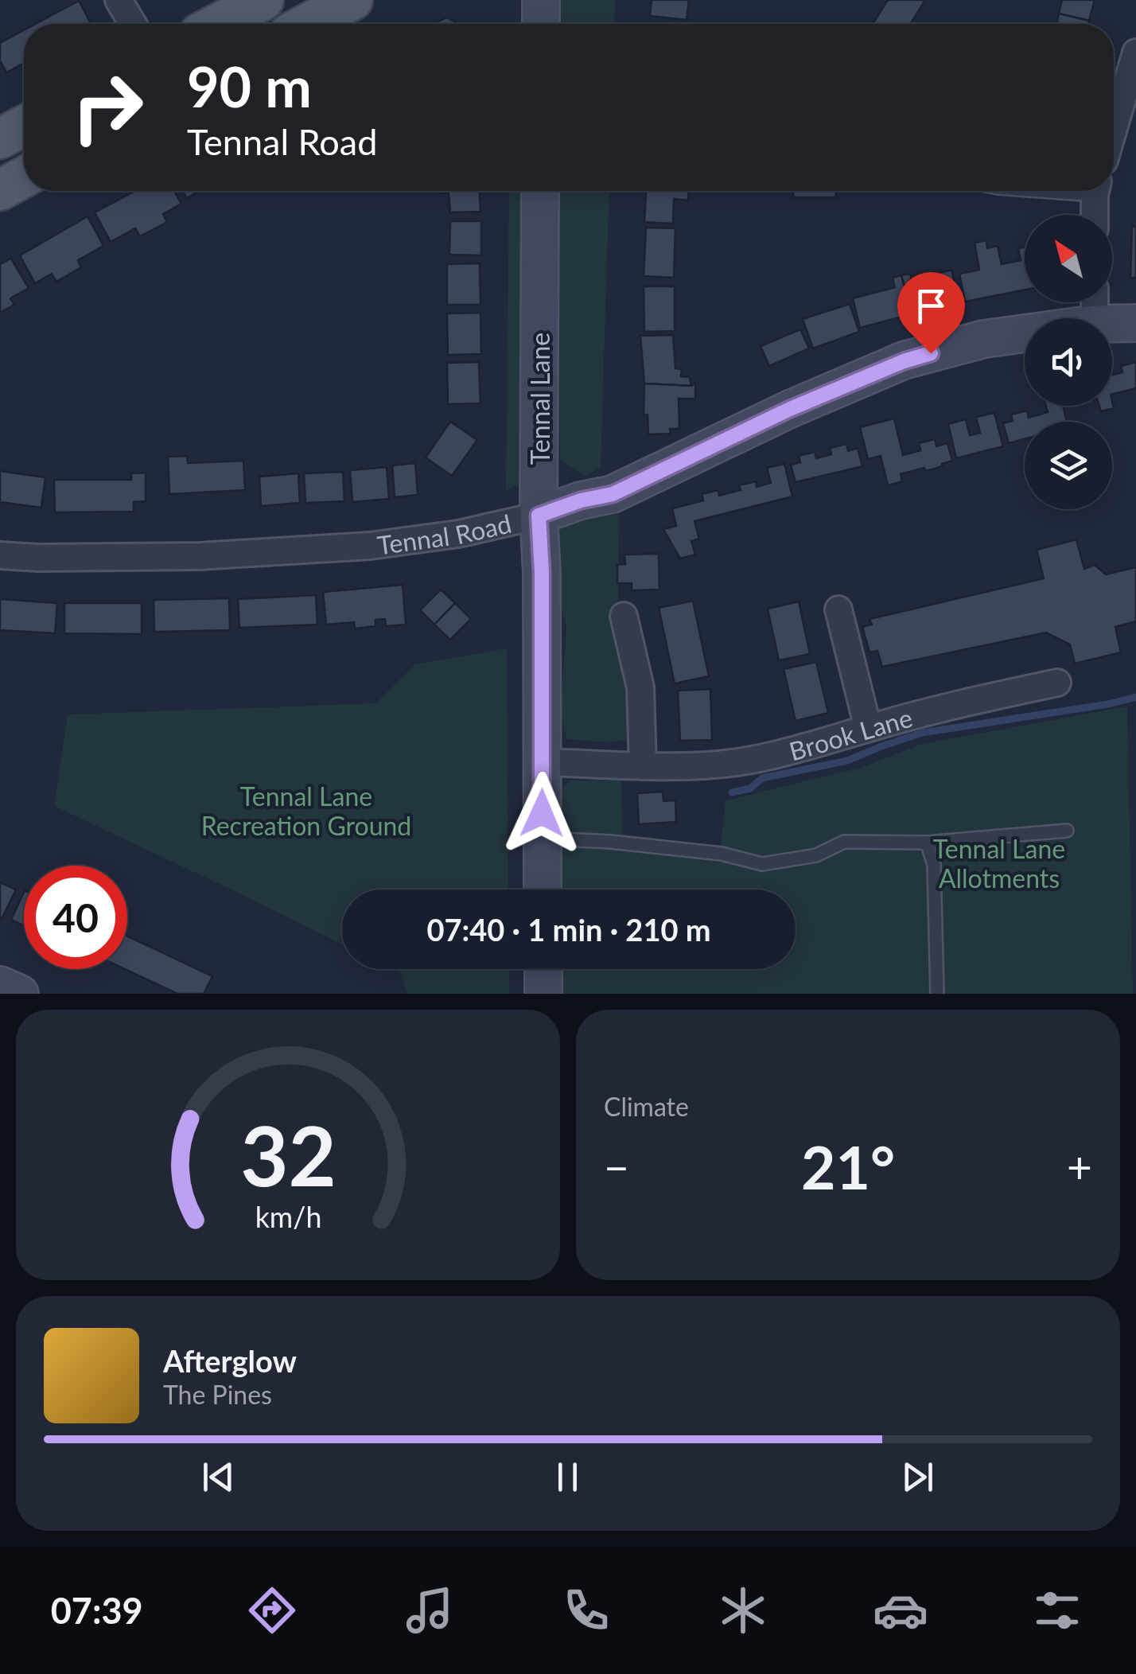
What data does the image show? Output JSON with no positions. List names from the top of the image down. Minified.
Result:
{"streets":{"street":["Tennal Lane","Tennal Road","Brook Lane"]},"crossings":[["Tennal Lane","Tennal Road"],["Tennal Lane","Brook Lane"]],"parks":["Tennal Lane Recreation Ground","Tennal Lane Allotments"],"north":"top left","page":{"turn":["90 m","Tennal Road"],"limit":"40","trip":"07:40 · 1 min · 210 m","tile":"Climate","heat":["−","21°","+"],"song":["Afterglow","The Pines"],"tabs":"07:39","gauge":["32","km/h"]}}
